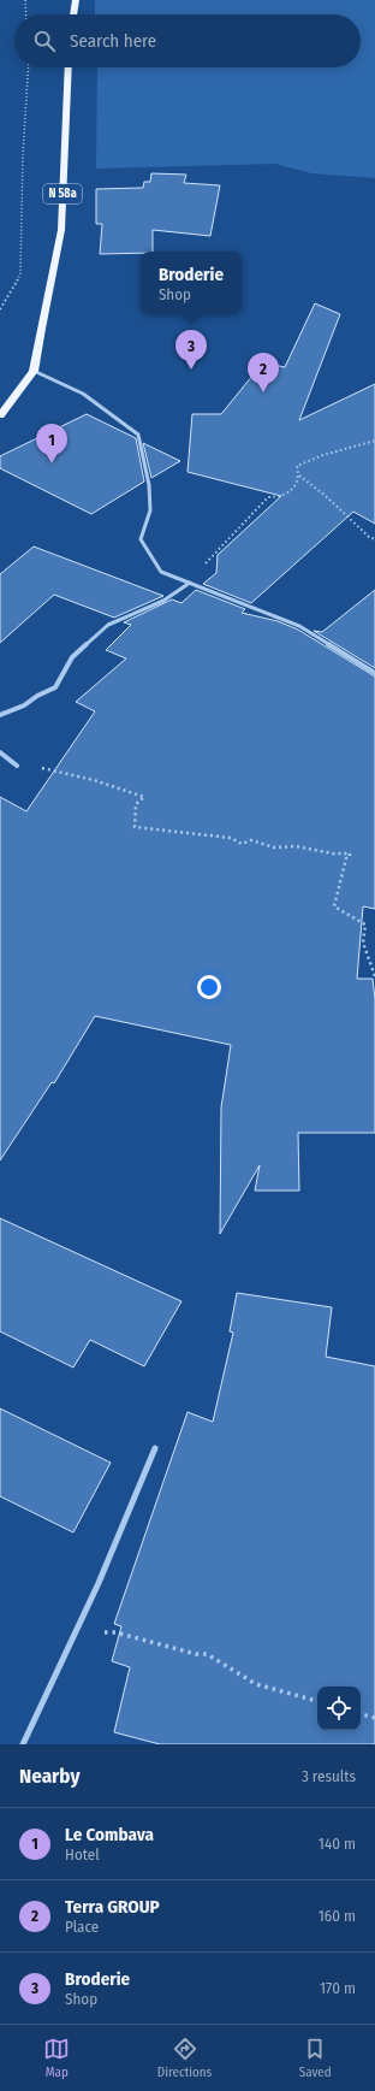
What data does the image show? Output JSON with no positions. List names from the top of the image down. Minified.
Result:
{"streets":{"main road":["N 58a"]},"page":{"search":"Search here","popup":["Broderie","Shop"],"pins":["3","2","1"],"heading":["Nearby","3 results"],"list":[{"mark":"1","name":"Le Combava","note":"Hotel","value":"140 m"},{"mark":"2","name":"Terra GROUP","note":"Place","value":"160 m"},{"mark":"3","name":"Broderie","note":"Shop","value":"170 m"}],"nav":["Map","Directions","Saved"]}}
